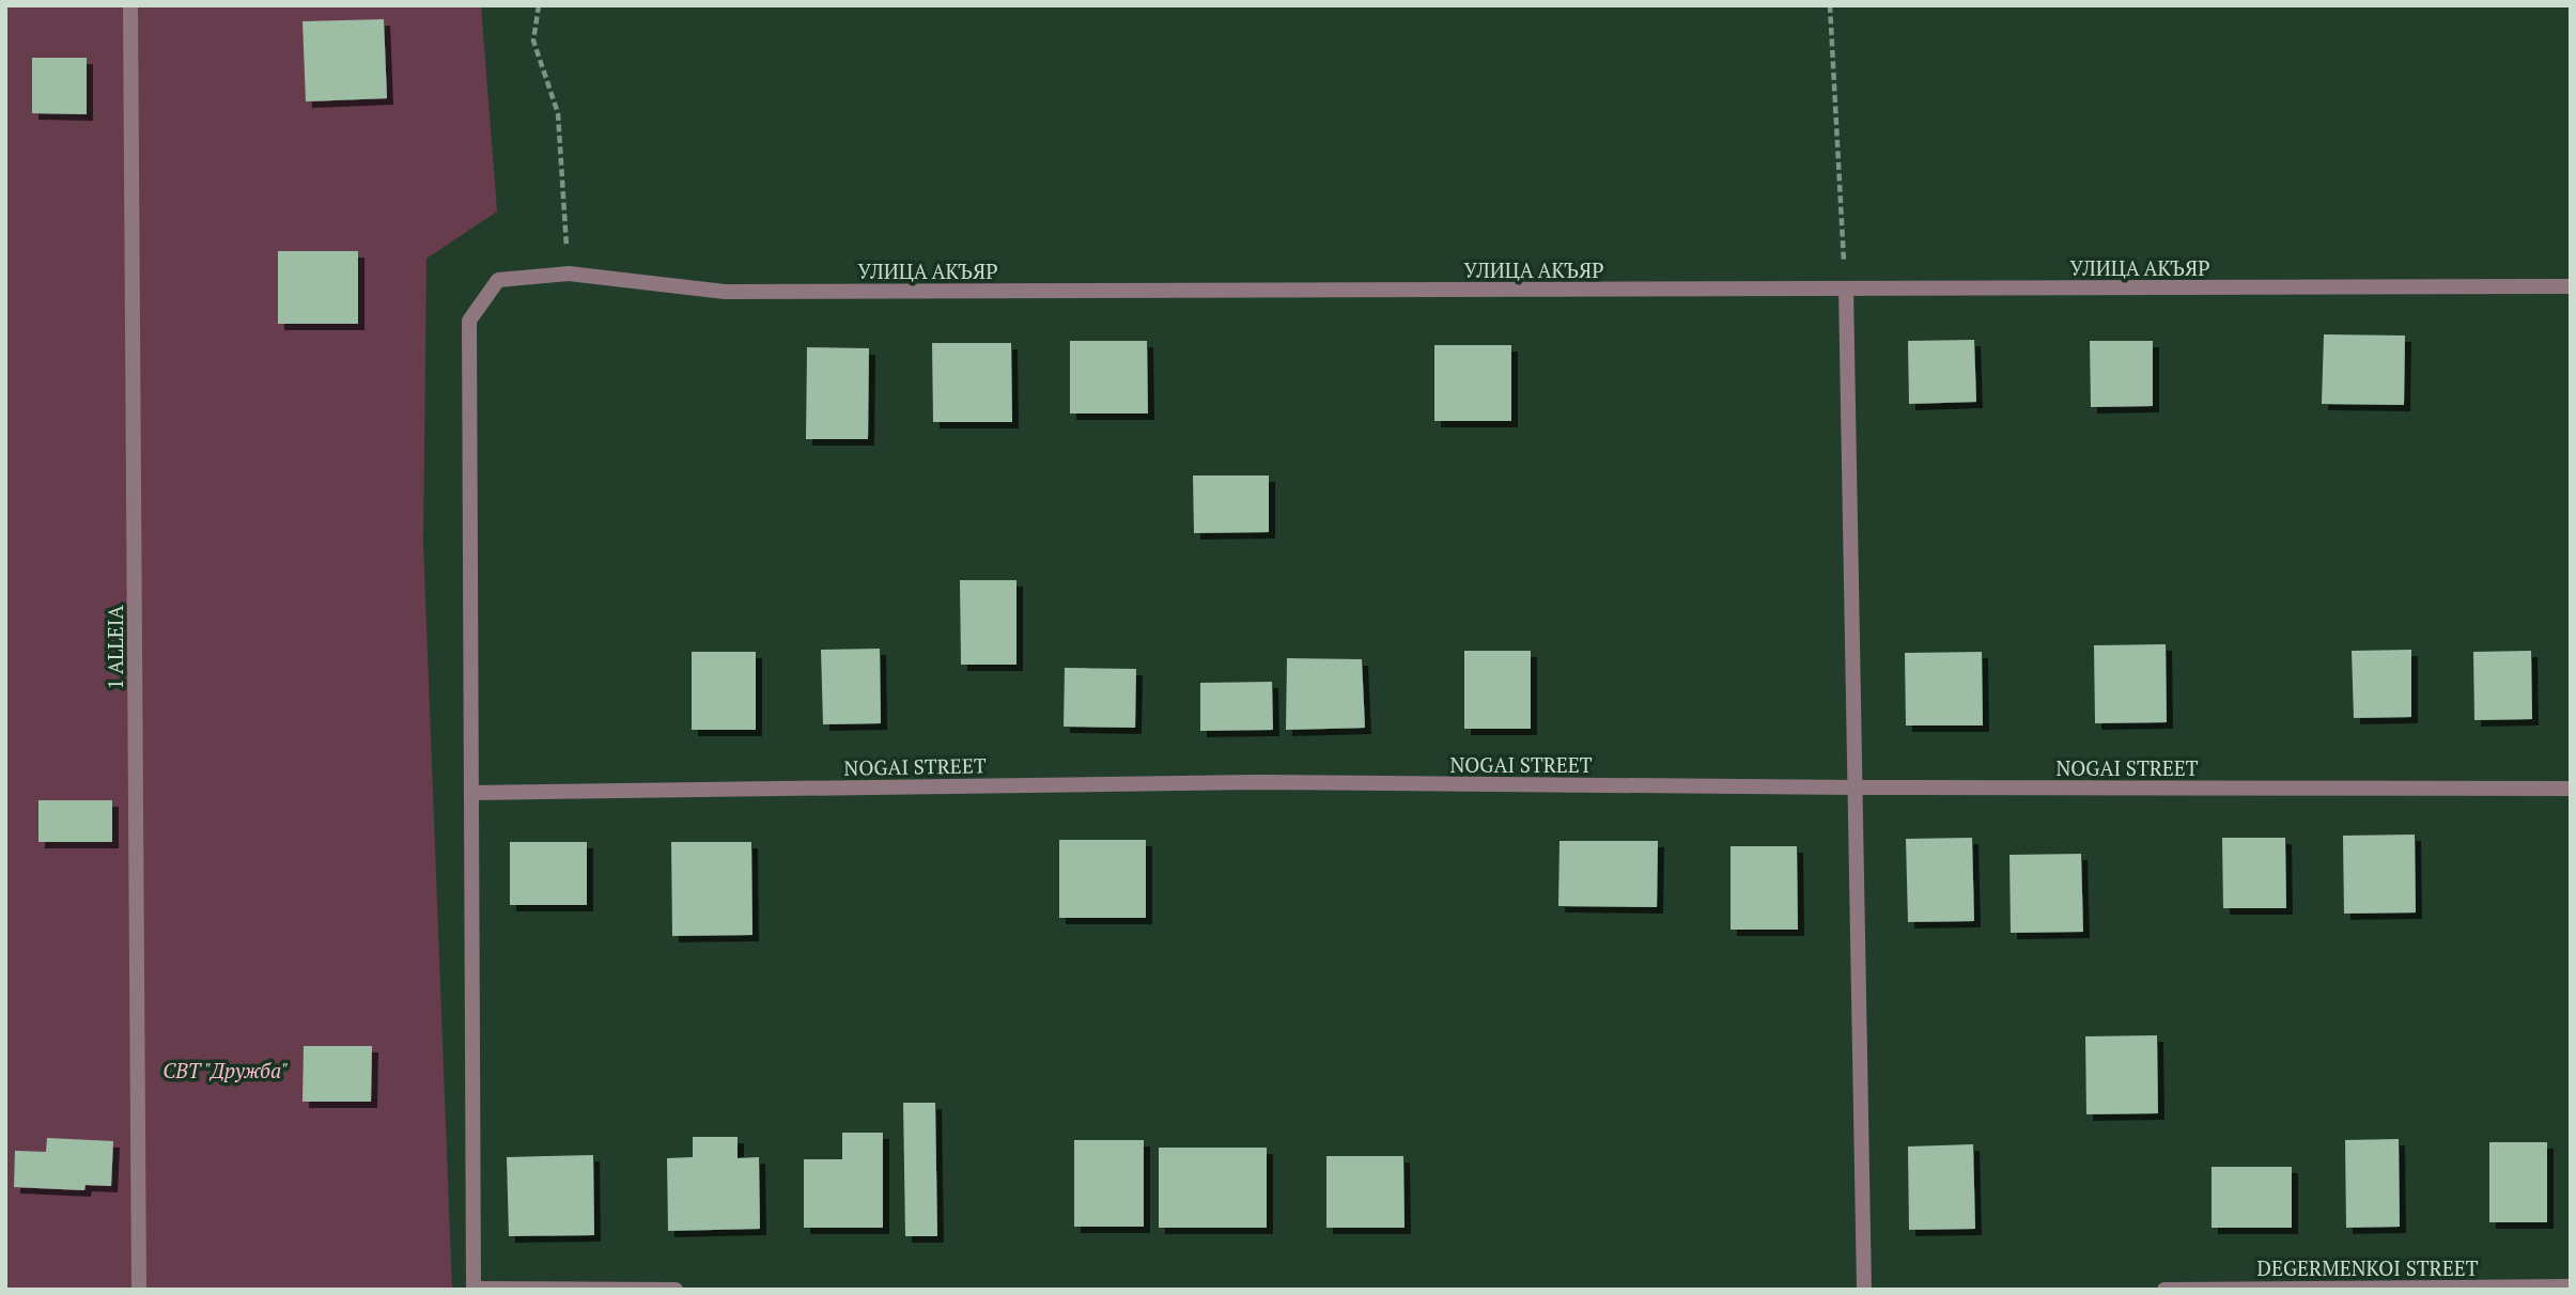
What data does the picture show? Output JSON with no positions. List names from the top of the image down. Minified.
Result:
{"streets":{"street":["УЛИЦА АКЪЯР","1 ALLEIA","NOGAI STREET","DEGERMENKOI STREET"]},"crossings":[["УЛИЦА АКЪЯР","NOGAI STREET"]],"parks":["СВТ \"Дружба\""]}
